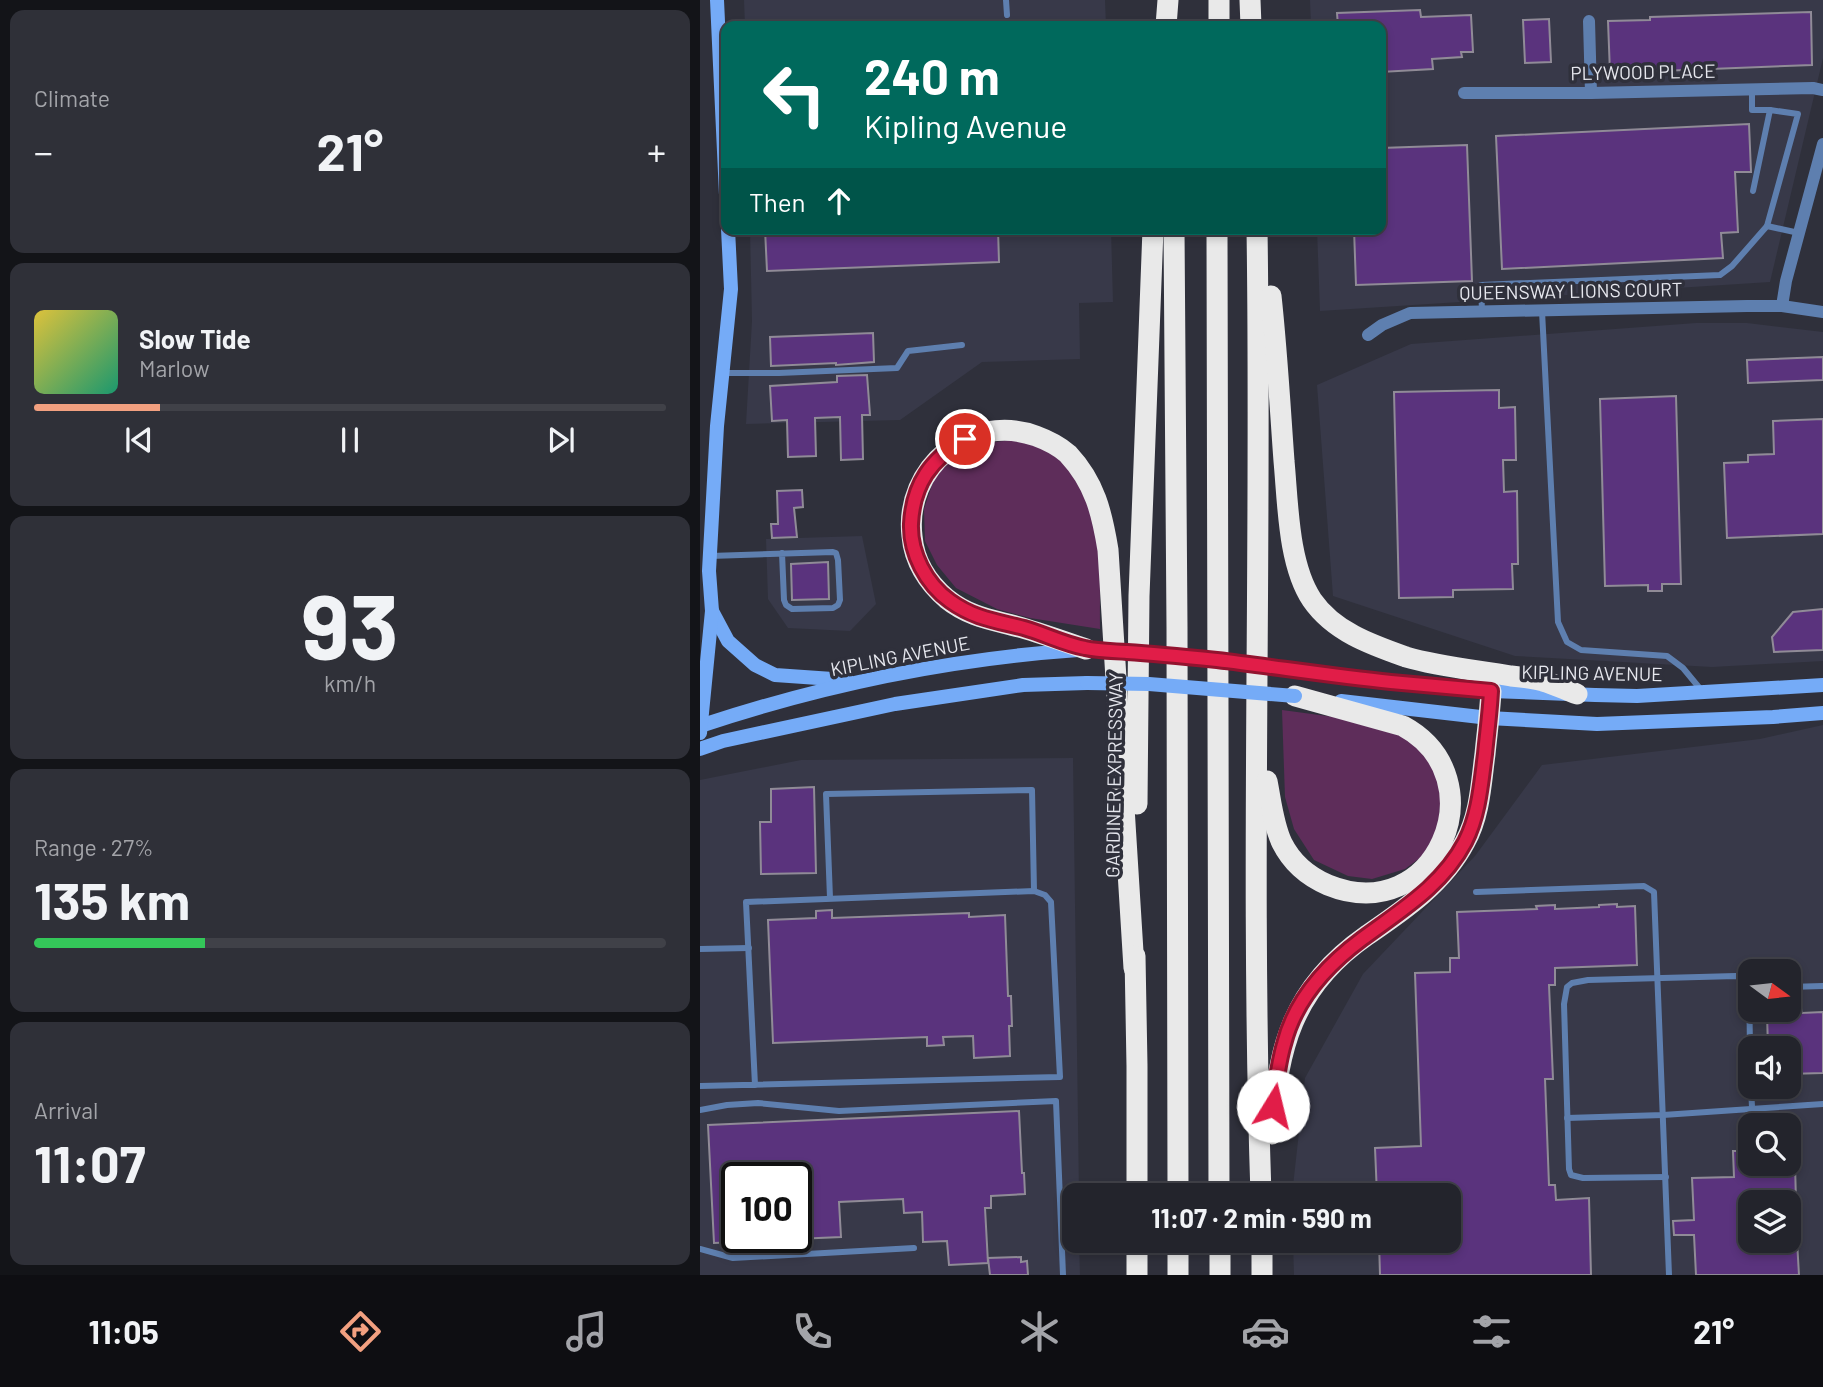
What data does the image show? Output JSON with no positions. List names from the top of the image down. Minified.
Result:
{"streets":{"highway":["GARDINER EXPRESSWAY"],"main road":["KIPLING AVENUE"],"street":["PLYWOOD PLACE","QUEENSWAY LIONS COURT"]},"north":"right","page":{"tile":["Climate",["93","km/h"],["Range · 27%","135 km"],["Arrival","11:07"]],"turn":["240 m","Kipling Avenue"],"heat":["−","21°","+"],"then":"Then","song":["Slow Tide","Marlow"],"limit":"100","trip":"11:07 · 2 min · 590 m","tabs":["11:05","21°"]}}
